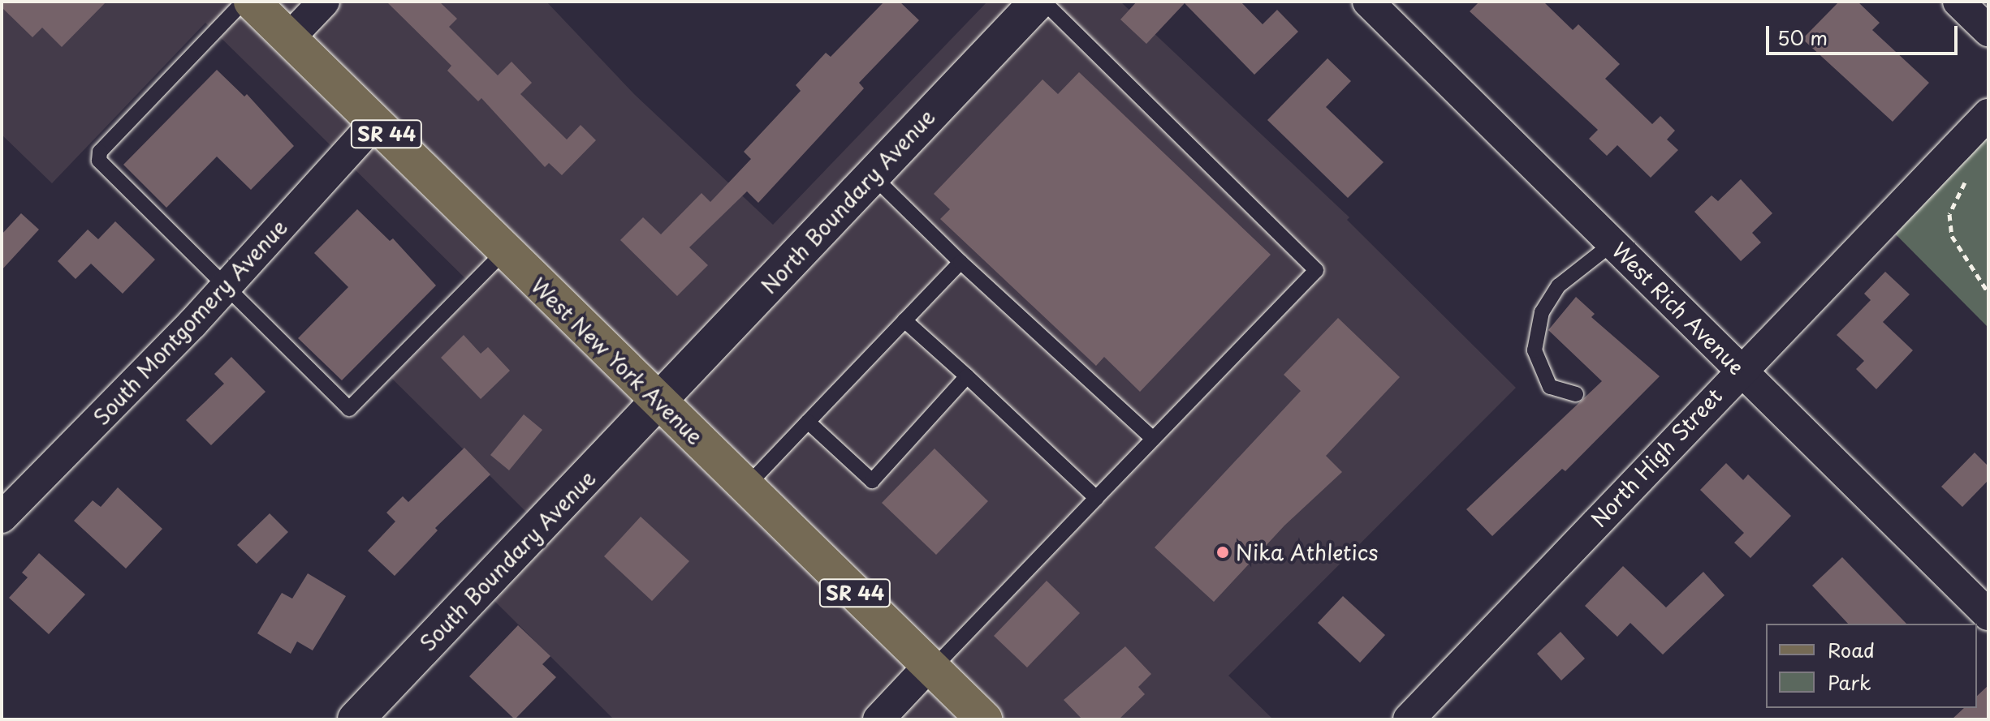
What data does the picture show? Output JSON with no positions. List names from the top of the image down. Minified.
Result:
{"streets":{"main road":["SR 44","West New York Avenue"],"street":["North Boundary Avenue","West Rich Avenue","South Montgomery Avenue","North High Street","South Boundary Avenue"]},"crossings":[["North Boundary Avenue","West New York Avenue"],["North Boundary Avenue","South Boundary Avenue"],["West Rich Avenue","North High Street"],["South Montgomery Avenue","West New York Avenue"],["West New York Avenue","South Boundary Avenue"]],"places":["Nika Athletics"],"legend":["Road","Park"],"scale_bar":"50 m"}
